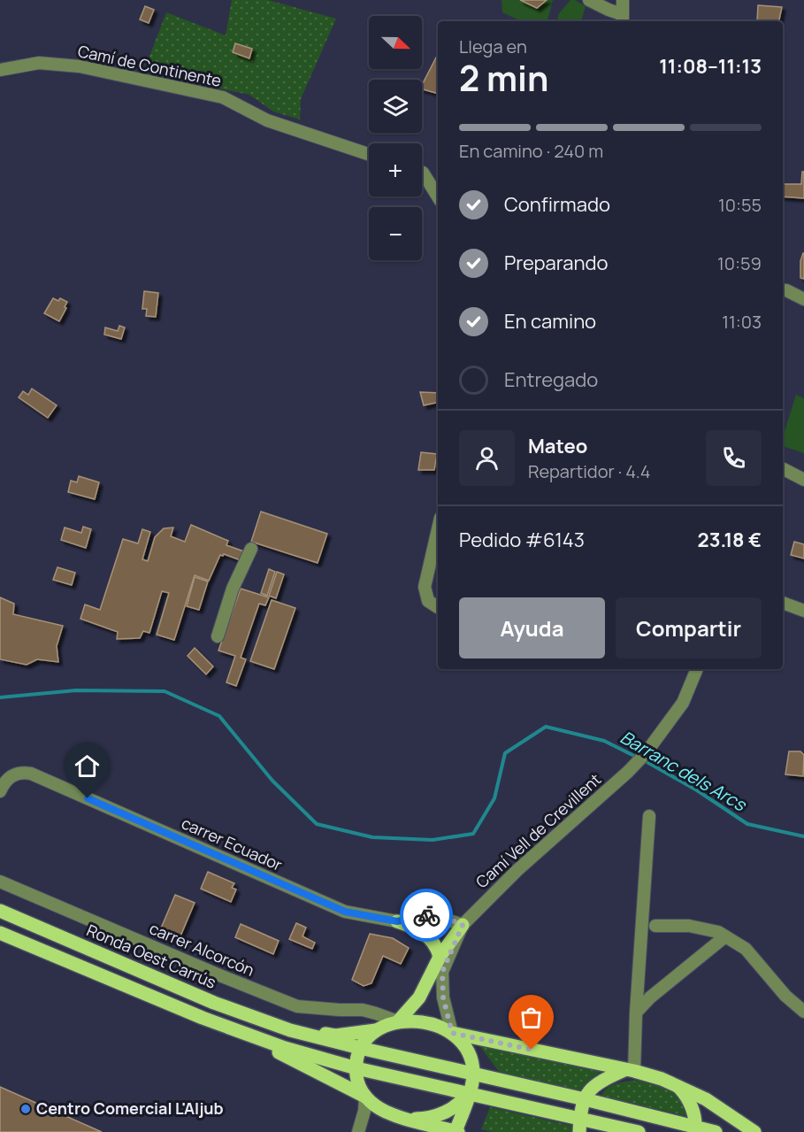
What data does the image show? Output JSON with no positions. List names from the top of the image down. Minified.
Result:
{"streets":{"main road":["Ronda Oest Carrús"],"street":["Camí de Continente","Camí Vell de Crevillent","carrer Ecuador","carrer Alcorcón"]},"crossings":[["Camí Vell de Crevillent","carrer Ecuador"],["Camí Vell de Crevillent","Ronda Oest Carrús"],["carrer Alcorcón","Ronda Oest Carrús"]],"water":["Barranc dels Arcs"],"places":["Centro Comercial L'Aljub"],"north":"right","page":{"map_buttons":["+","−"],"heading":["2 min","Llega en","11:08–11:13"],"panel":["Mateo","Repartidor · 4.4","Pedido #6143","23.18 €"],"bar":"En camino · 240 m","list":[["Confirmado","10:55"],["Preparando","10:59"],["En camino","11:03"],"Entregado"],"buttons":["Ayuda","Compartir"]}}
